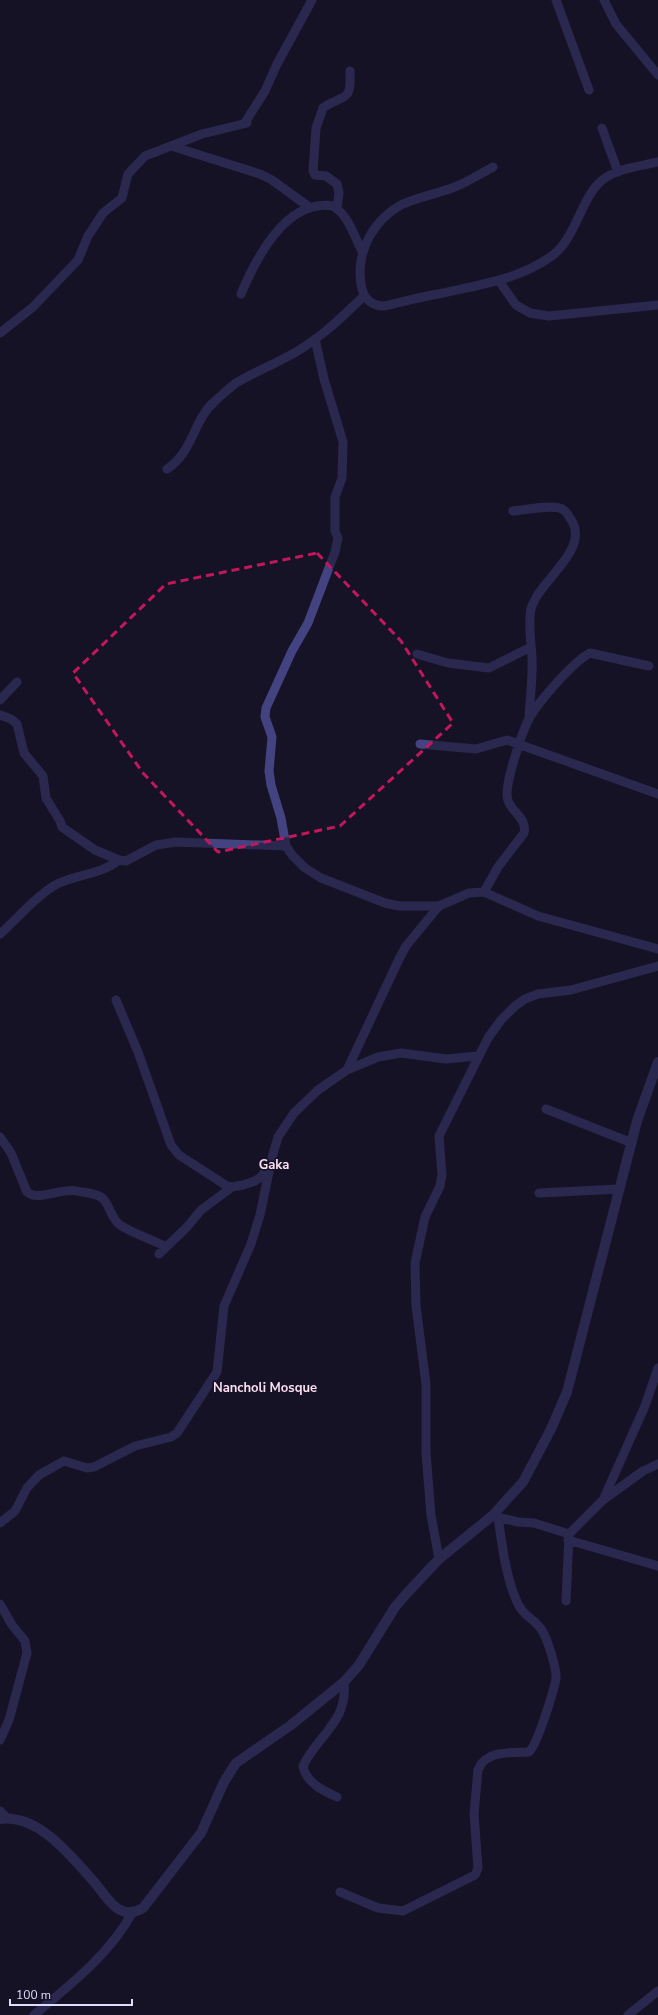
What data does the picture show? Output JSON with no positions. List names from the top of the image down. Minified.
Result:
{"districts":["Gaka","Nancholi Mosque"],"scale_bar":"100 m"}
